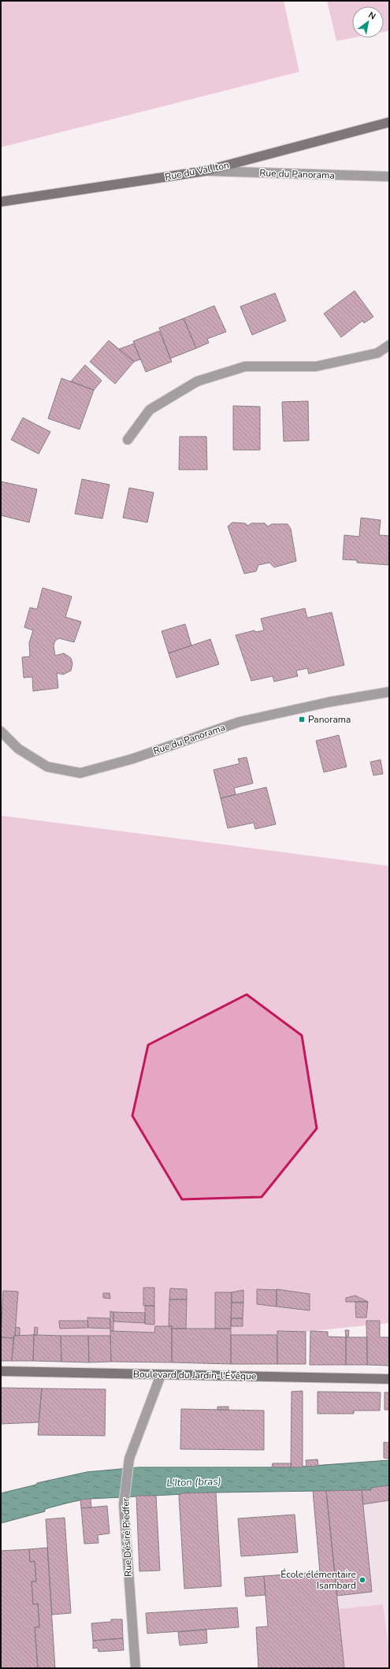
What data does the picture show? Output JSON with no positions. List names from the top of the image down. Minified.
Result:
{"streets":{"street":["Rue du Val Iton","Rue du Panorama","Boulevard du Jardin-l'Évêque","Rue Désiré Piedfer"]},"crossings":[["Rue du Val Iton","Rue du Panorama"],["Boulevard du Jardin-l'Évêque","Rue Désiré Piedfer"]],"water":["L'Iton (bras)"],"places":{"transit":["Panorama"],"other":["École élémentaire Isambard"]},"north":"top right"}
